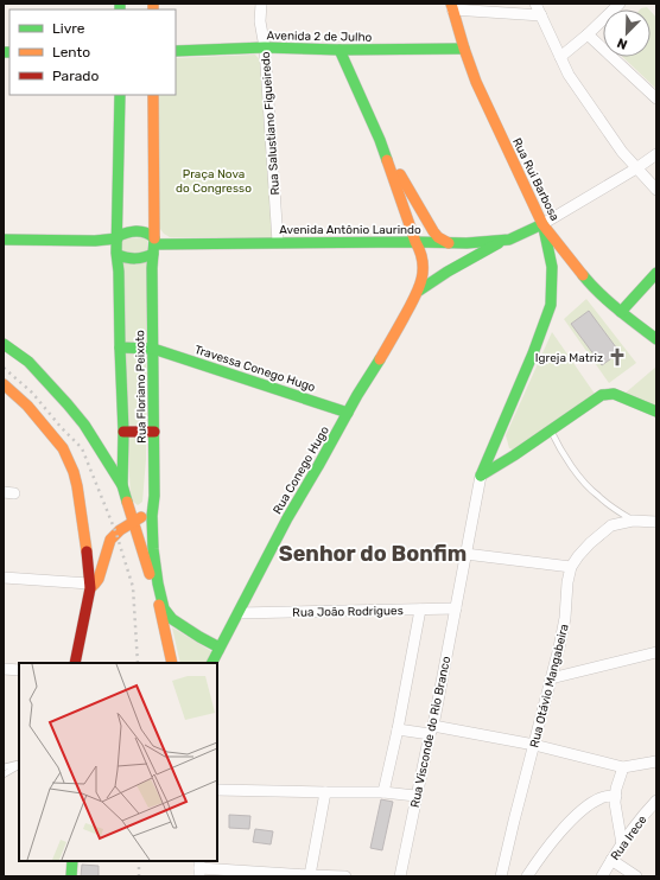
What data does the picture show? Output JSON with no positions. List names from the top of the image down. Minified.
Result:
{"streets":{"street":["Avenida 2 de Julho","Rua Salustiano Figueiredo","Rua Rui Barbosa","Avenida Antônio Laurindo","Travessa Conego Hugo","Rua Floriano Peixoto","Rua Conego Hugo","Rua João Rodrigues","Rua Otávio Mangabeira","Rua Visconde do Rio Branco","Rua Irece"]},"crossings":[["Avenida 2 de Julho","Rua Salustiano Figueiredo"],["Avenida 2 de Julho","Rua Rui Barbosa"],["Rua Salustiano Figueiredo","Avenida Antônio Laurindo"],["Rua Rui Barbosa","Avenida Antônio Laurindo"],["Avenida Antônio Laurindo","Rua Floriano Peixoto"],["Travessa Conego Hugo","Rua Floriano Peixoto"],["Travessa Conego Hugo","Rua Conego Hugo"],["Rua Floriano Peixoto","Rua Conego Hugo"],["Rua Conego Hugo","Rua João Rodrigues"],["Rua João Rodrigues","Rua Visconde do Rio Branco"]],"districts":["Senhor do Bonfim"],"parks":["Praça Nova do Congresso"],"places":{"church":["Igreja Matriz"]},"legend":["Livre","Lento","Parado"],"north":"bottom left"}
